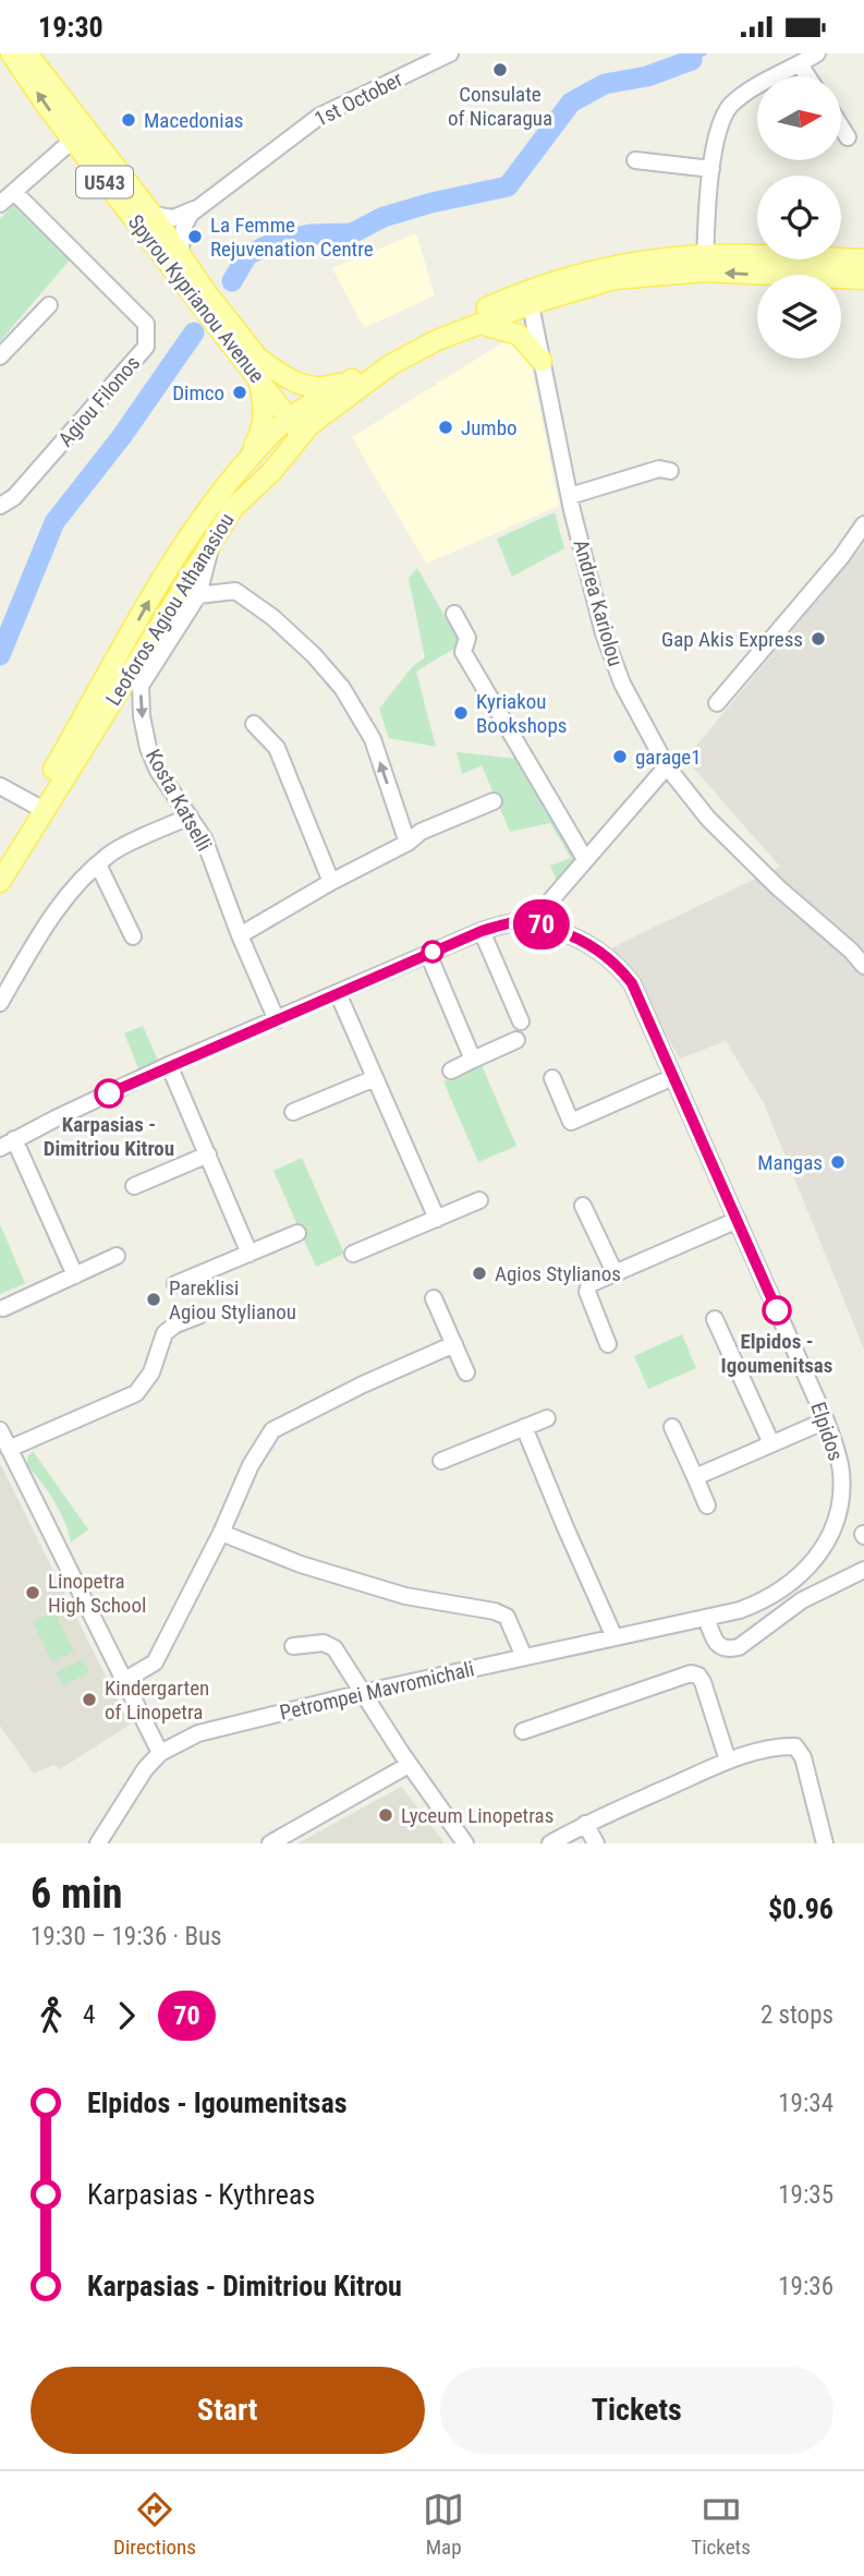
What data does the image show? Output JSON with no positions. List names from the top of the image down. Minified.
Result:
{"streets":{"main road":["U543","Spyrou Kyprianou Avenue","Leoforos Agiou Athanasiou"],"street":["1st October","Agiou Filonos","Andrea Kariolou","Kosta Katselli","Elpidos","Petrompei Mavromichali"]},"crossings":[["1st October","Spyrou Kyprianou Avenue"],["Spyrou Kyprianou Avenue","Leoforos Agiou Athanasiou"],["Andrea Kariolou","Leoforos Agiou Athanasiou"],["Leoforos Agiou Athanasiou","Kosta Katselli"],["Kosta Katselli","Elpidos"],["Elpidos","Petrompei Mavromichali"]],"one_way":["Kosta Katselli"],"places":["Consulate of Nicaragua","Macedonias","La Femme Rejuvenation Centre","Dimco","Jumbo","Gap Akis Express","Kyriakou Bookshops","garage1","Karpasias - Dimitriou Kitrou","Mangas","Agios Stylianos","Pareklisi Agiou Stylianou","Elpidos - Igoumenitsas","Linopetra High School","Kindergarten of Linopetra","Lyceum Linopetras"],"lines":["bus line 70"],"north":"right","page":{"status":"19:30","on_map":"70","heading":["6 min","19:30 – 19:36 · Bus","$0.96"],"legs":["4","70","2 stops"],"list":[{"name":"Elpidos - Igoumenitsas","value":"19:34"},{"name":"Karpasias - Kythreas","value":"19:35"},{"name":"Karpasias - Dimitriou Kitrou","value":"19:36"}],"buttons":["Start","Tickets"],"tabs":["Directions","Map","Tickets"]}}
